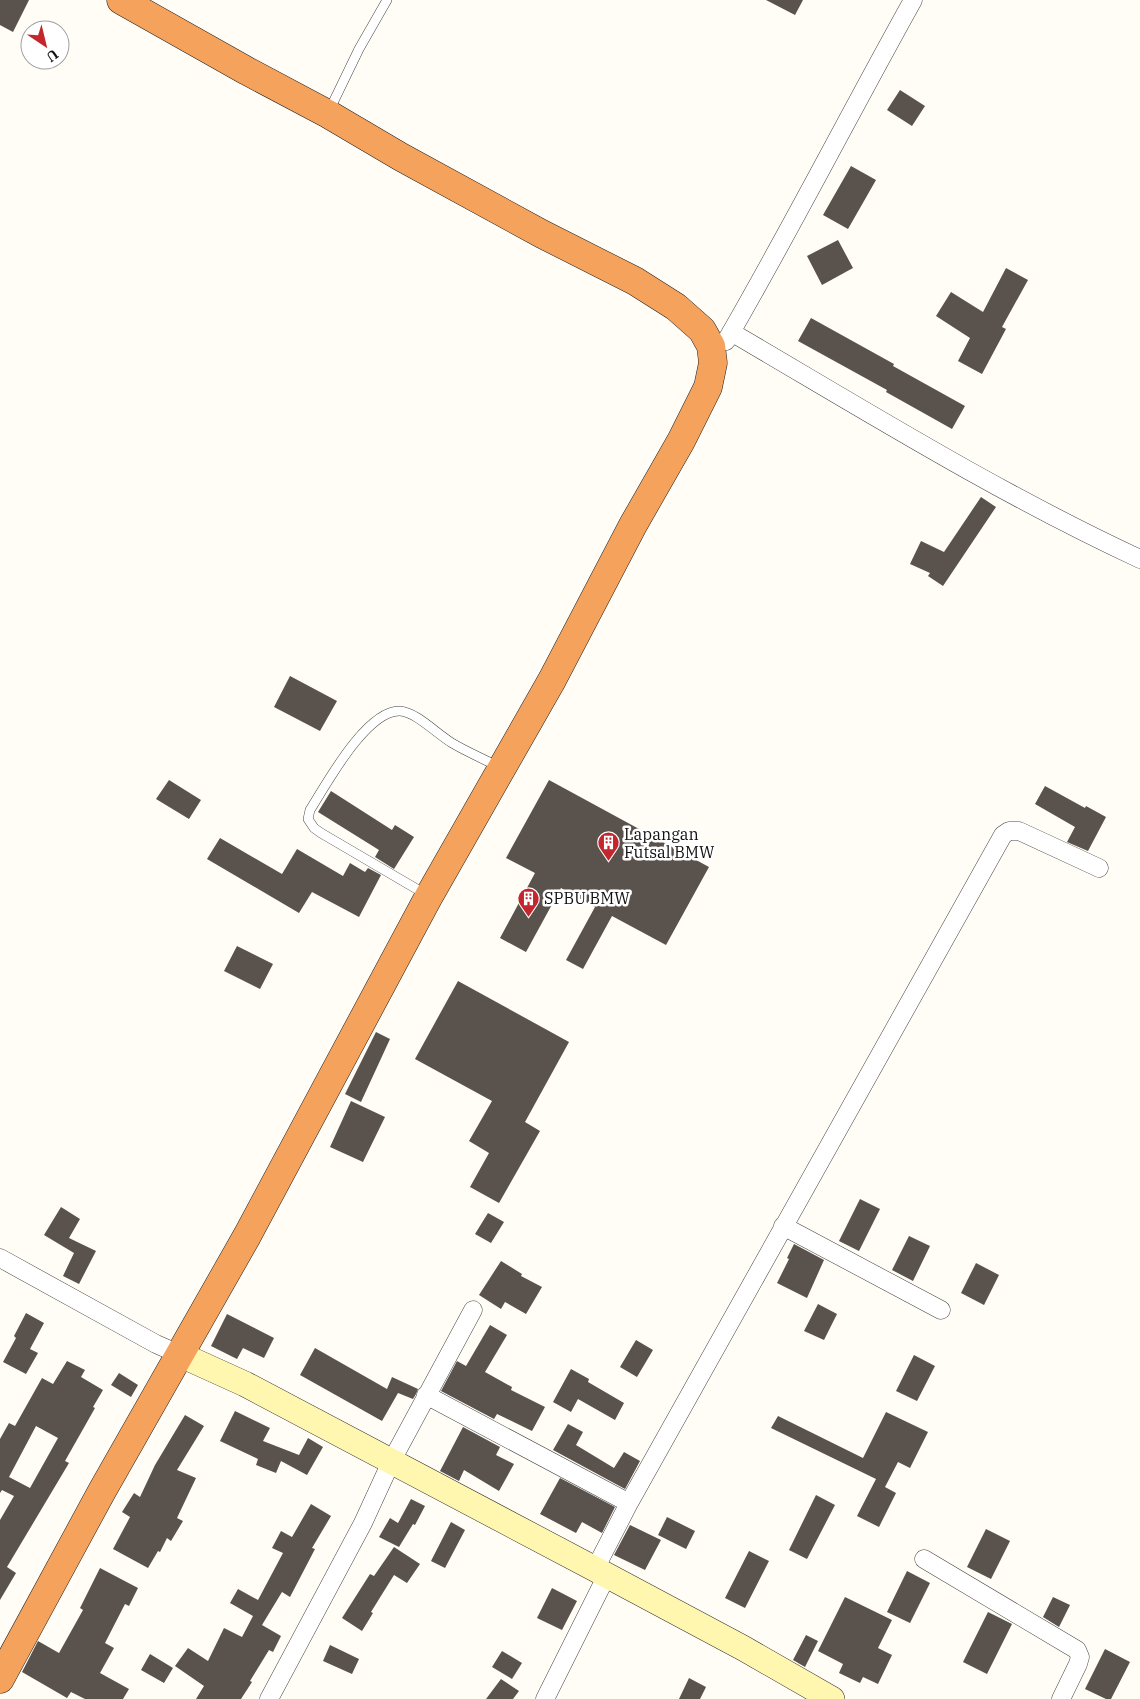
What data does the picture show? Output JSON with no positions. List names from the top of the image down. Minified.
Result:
{"places":{"building":["Lapangan Futsal BMW","SPBU BMW"]},"north":"bottom right"}
